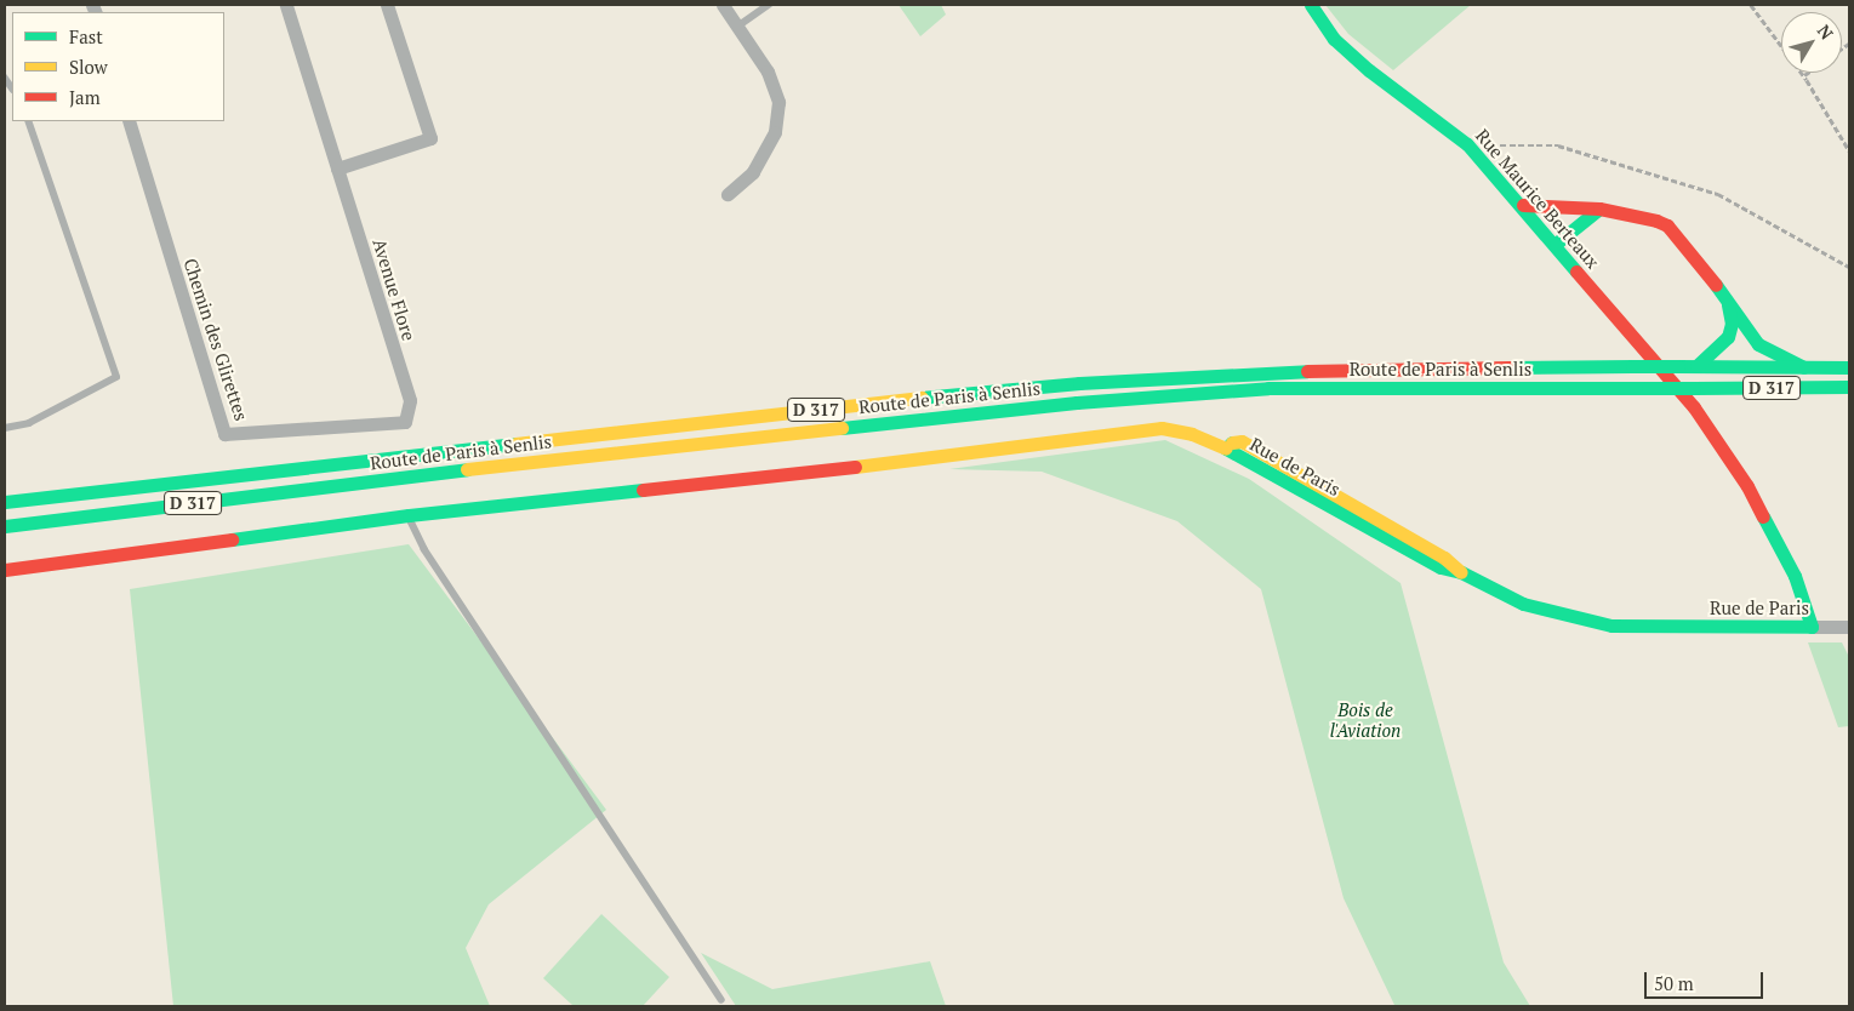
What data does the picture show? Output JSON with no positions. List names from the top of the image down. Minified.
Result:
{"streets":{"main road":["Rue Maurice Berteaux","Route de Paris à Senlis","D 317","Rue de Paris"],"street":["Avenue Flore","Chemin des Glirettes"]},"crossings":[["Rue Maurice Berteaux","Rue de Paris"],["Avenue Flore","Chemin des Glirettes"],["Route de Paris à Senlis","D 317"]],"parks":["Bois de l'Aviation"],"legend":["Fast","Slow","Jam"],"scale_bar":"50 m","north":"top right"}
